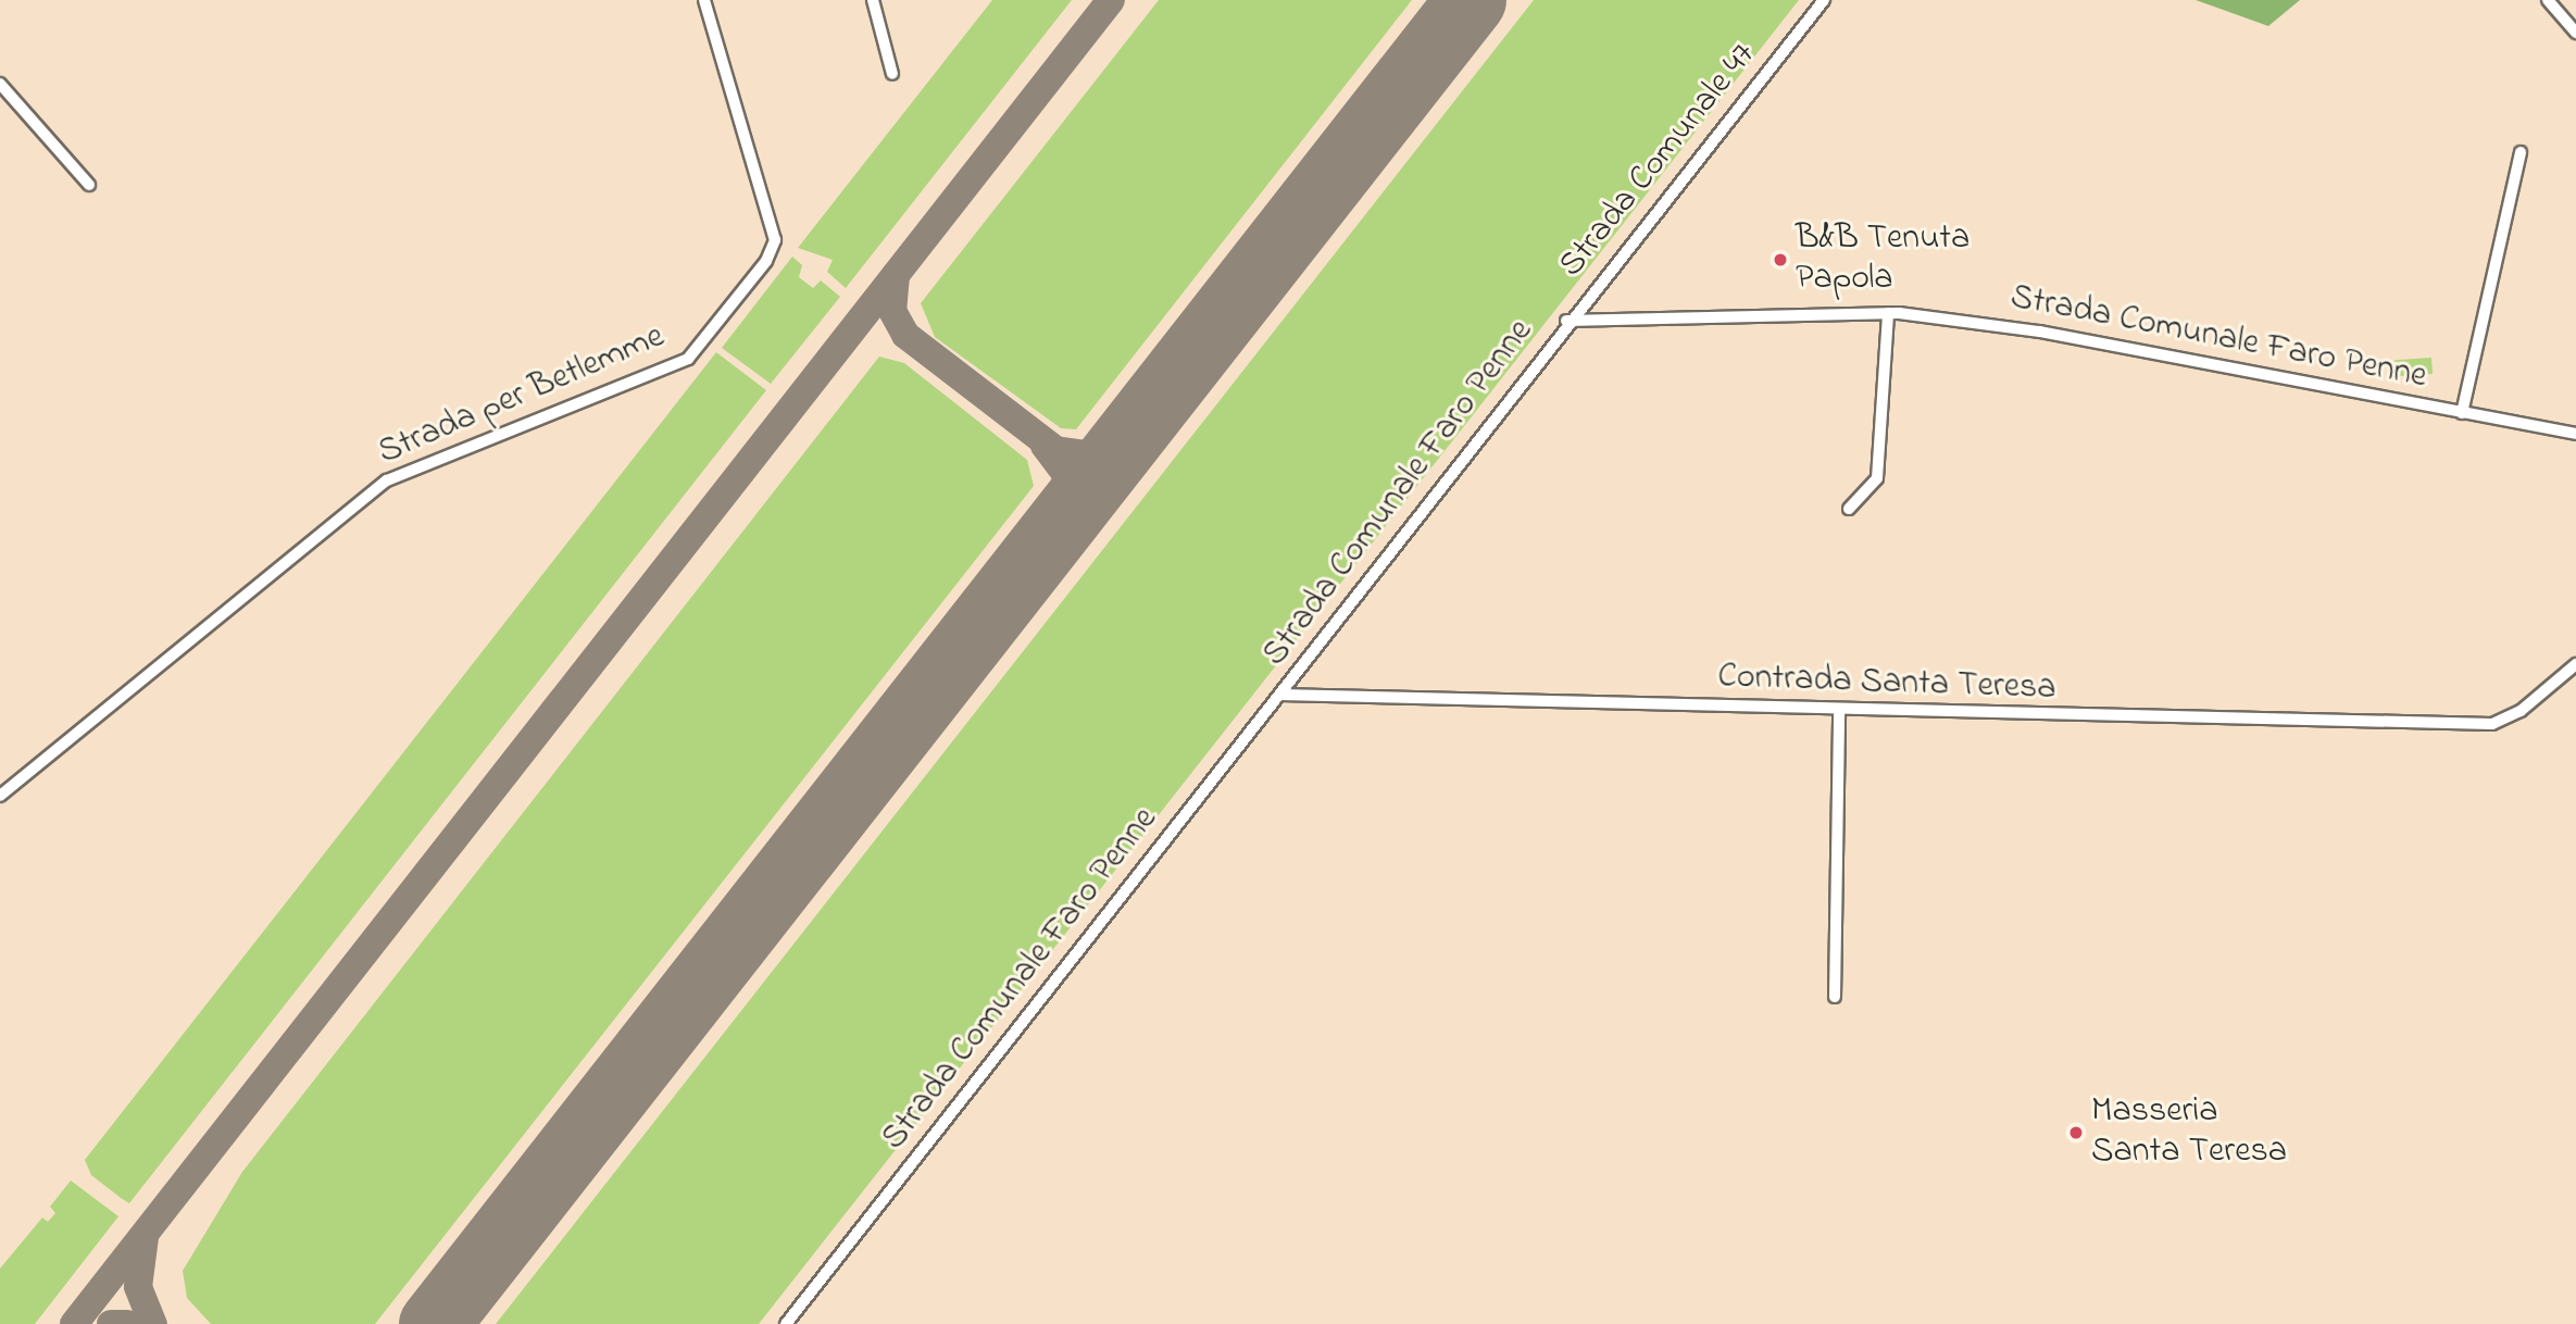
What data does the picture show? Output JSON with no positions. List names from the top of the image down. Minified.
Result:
{"streets":{"street":["Strada Comunale 47","Strada Comunale Faro Penne","Strada per Betlemme","Contrada Santa Teresa"]},"crossings":[["Strada Comunale 47","Strada Comunale Faro Penne"],["Strada Comunale Faro Penne","Contrada Santa Teresa"]],"places":["B&B Tenuta Papola","Masseria Santa Teresa"]}
